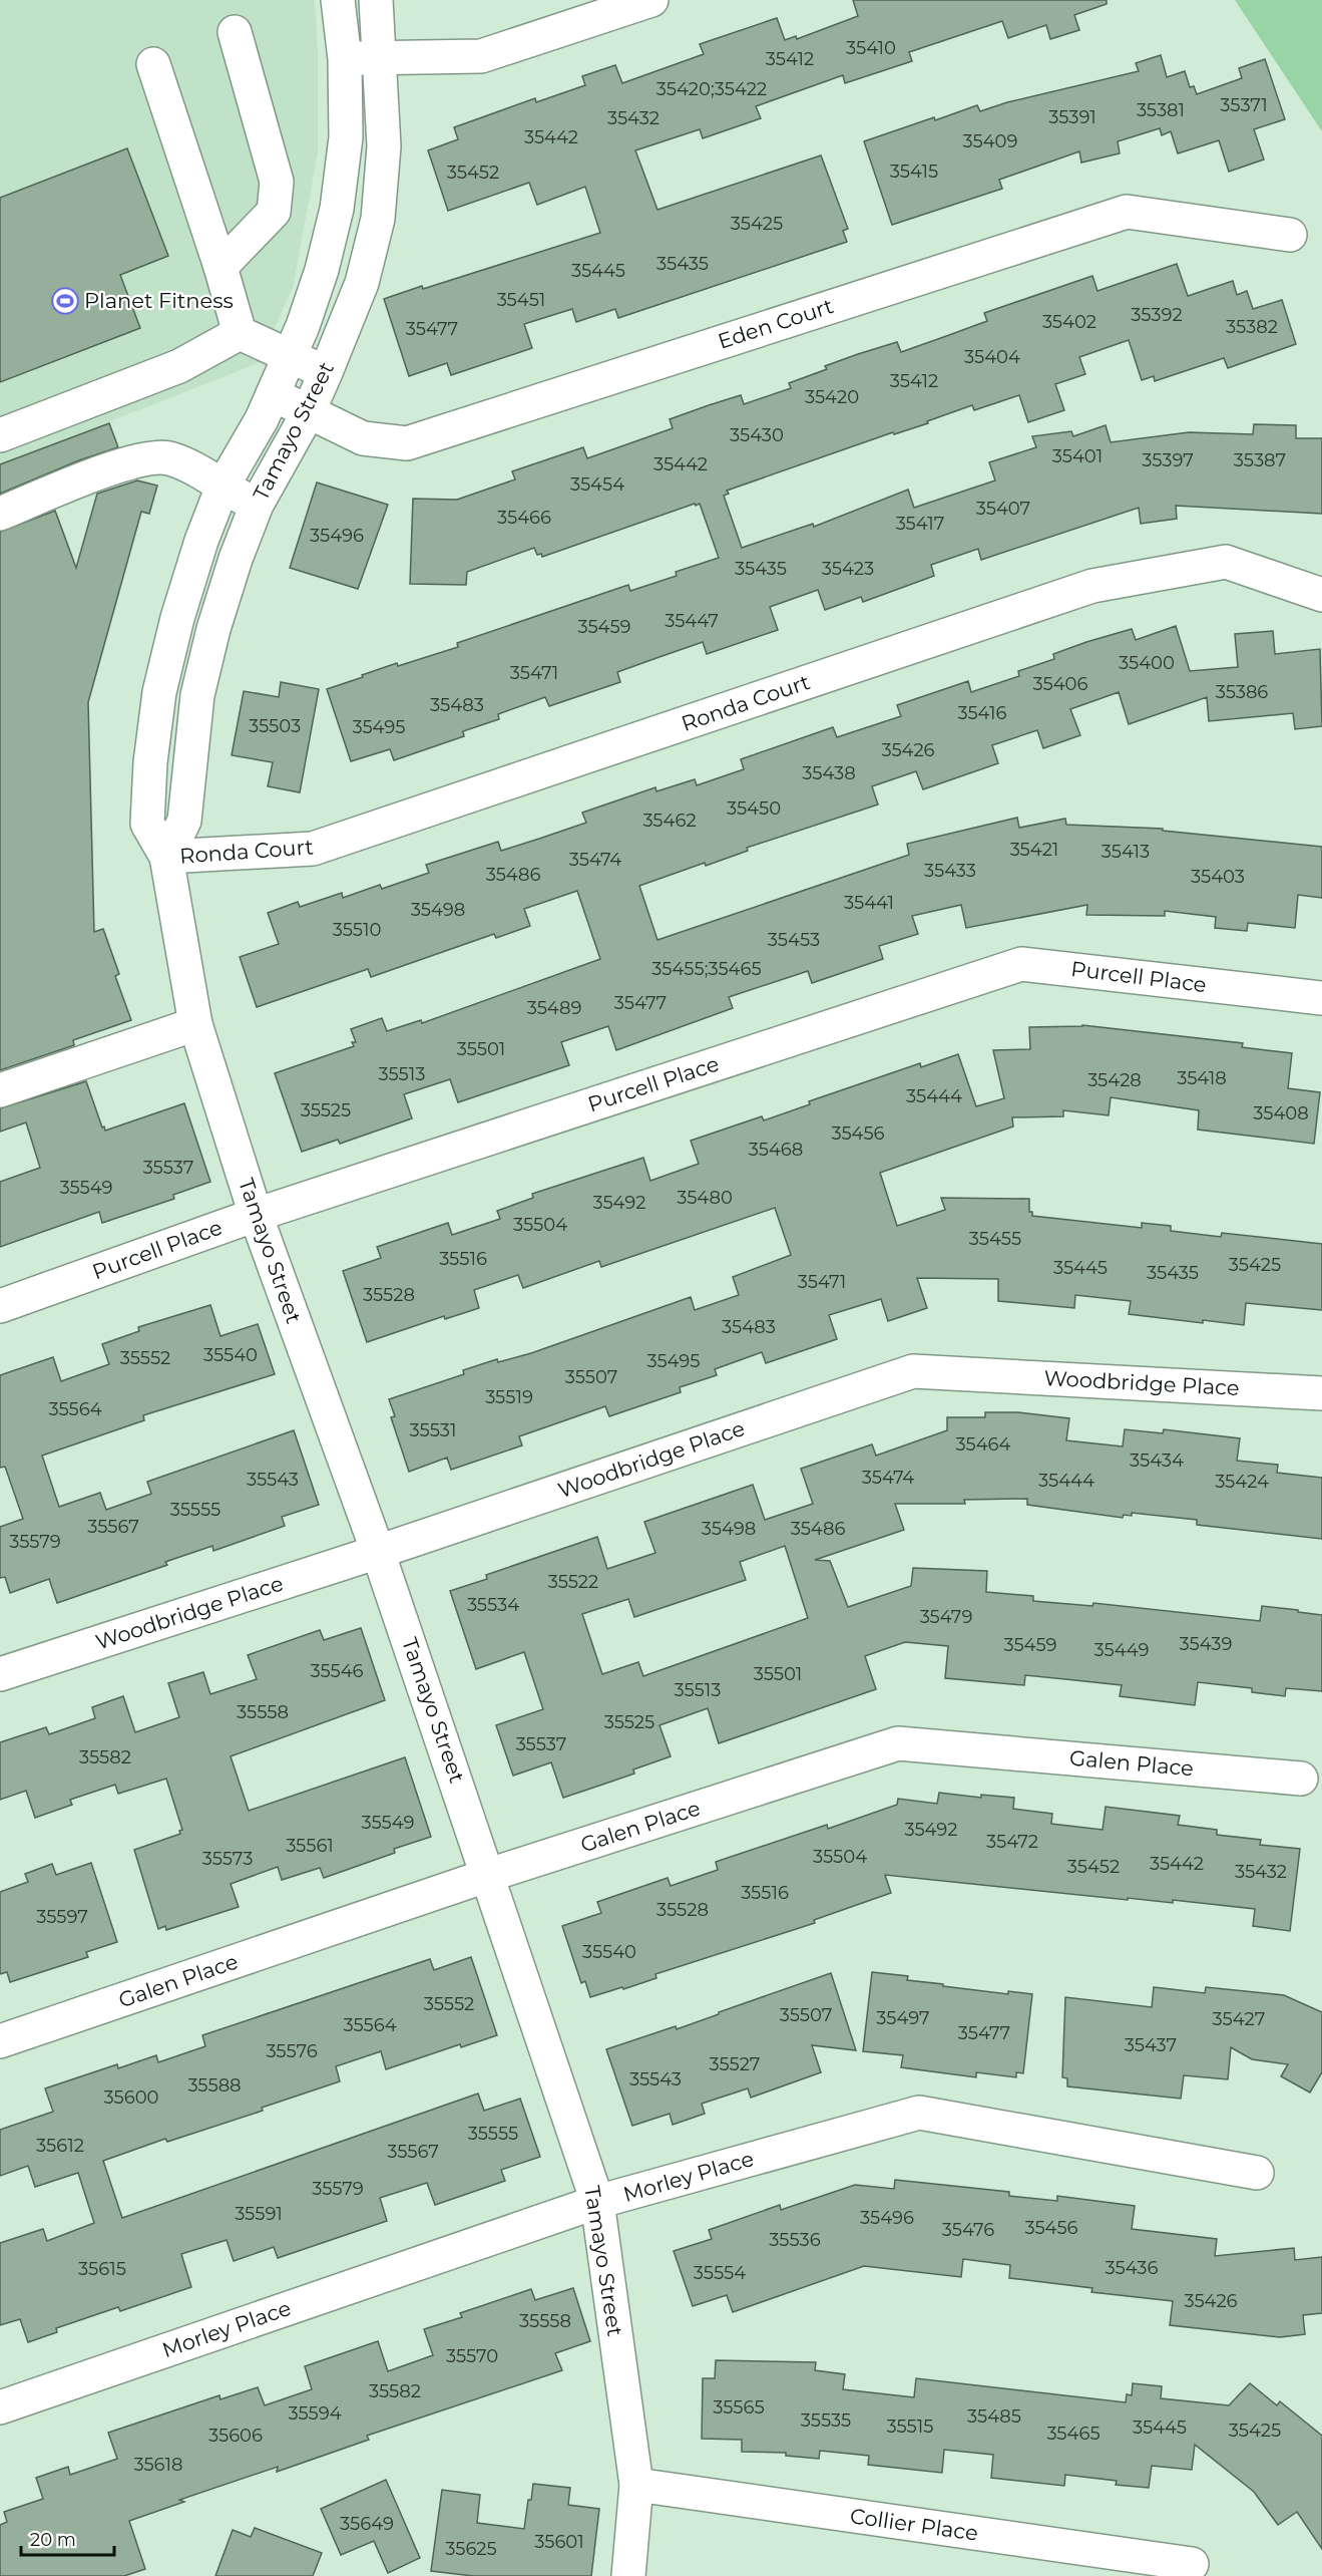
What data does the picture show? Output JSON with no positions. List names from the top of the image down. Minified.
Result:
{"streets":{"street":["Eden Court","Tamayo Street","Ronda Court","Purcell Place","Woodbridge Place","Galen Place","Morley Place","Collier Place"]},"crossings":[["Eden Court","Tamayo Street"],["Tamayo Street","Ronda Court"],["Tamayo Street","Purcell Place"],["Tamayo Street","Woodbridge Place"],["Tamayo Street","Galen Place"],["Tamayo Street","Morley Place"],["Tamayo Street","Collier Place"]],"places":{"sports":["Planet Fitness"]},"house_numbers":["35410","35412","35420;35422","35371","35381","35391","35432","35442","35409","35415","35452","35425","35435","35445","35451","35392","35402","35382","35477","35404","35412","35420","35430","35401","35397","35387","35442","35454","35407","35466","35417","35496","35435","35423","35447","35459","35400","35471","35406","35386","35483","35416","35503","35495","35426","35438","35450","35462","35421","35413","35474","35433","35486","35403","35441","35498","35510","35453","35455;35465","35477","35489","35501","35513","35418","35428","35444","35525","35408","35456","35468","35537","35549","35480","35492","35504","35455","35516","35425","35445","35435","35471","35528","35483","35540","35552","35495","35507","35519","35564","35531","35464","35434","35474","35543","35444","35424","35555","35567","35498","35486","35579","35522","35534","35479","35439","35459","35449","35546","35501","35513","35558","35525","35537","35582","35549","35492","35472","35561","35504","35573","35442","35452","35432","35516","35528","35597","35540","35552","35507","35497","35427","35564","35477","35437","35576","35527","35543","35588","35600","35555","35612","35567","35579","35591","35496","35456","35476","35536","35436","35615","35554","35426","35558","35570","35582","35565","35594","35485","35535","35515","35445","35425","35465","35606","35618","35649","35601","35625"],"scale_bar":"20 m"}
